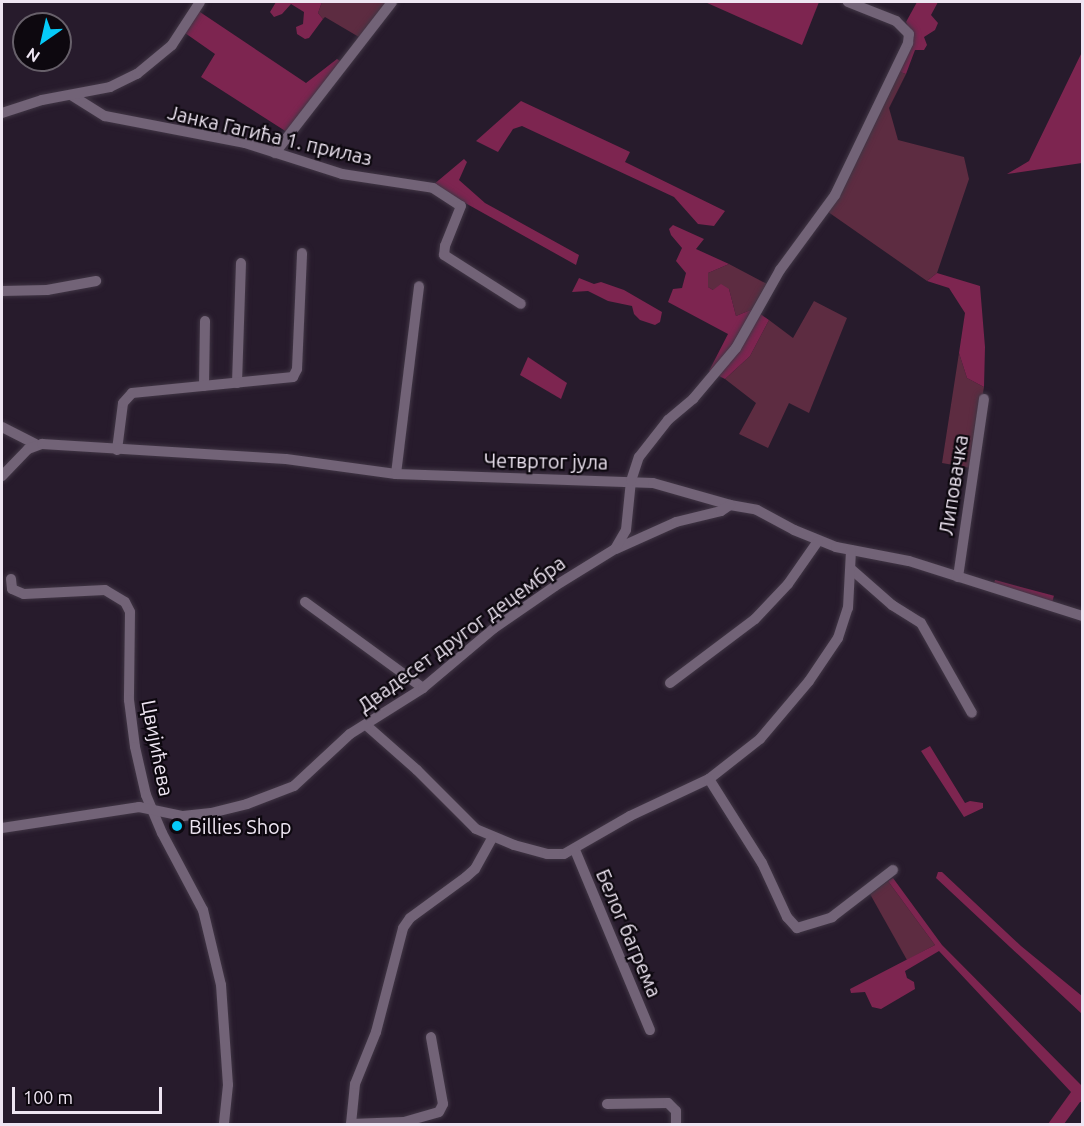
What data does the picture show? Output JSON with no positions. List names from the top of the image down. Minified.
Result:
{"streets":{"street":["Јанка Гагића 1. прилаз","Четвртог јула","Липовачка","Двадесет другог децембра","Цвијићева","Белог багрема"]},"crossings":[["Четвртог јула","Липовачка"],["Четвртог јула","Двадесет другог децембра"],["Двадесет другог децембра","Цвијићева"]],"places":["Billies Shop"],"scale_bar":"100 m","north":"bottom left"}
